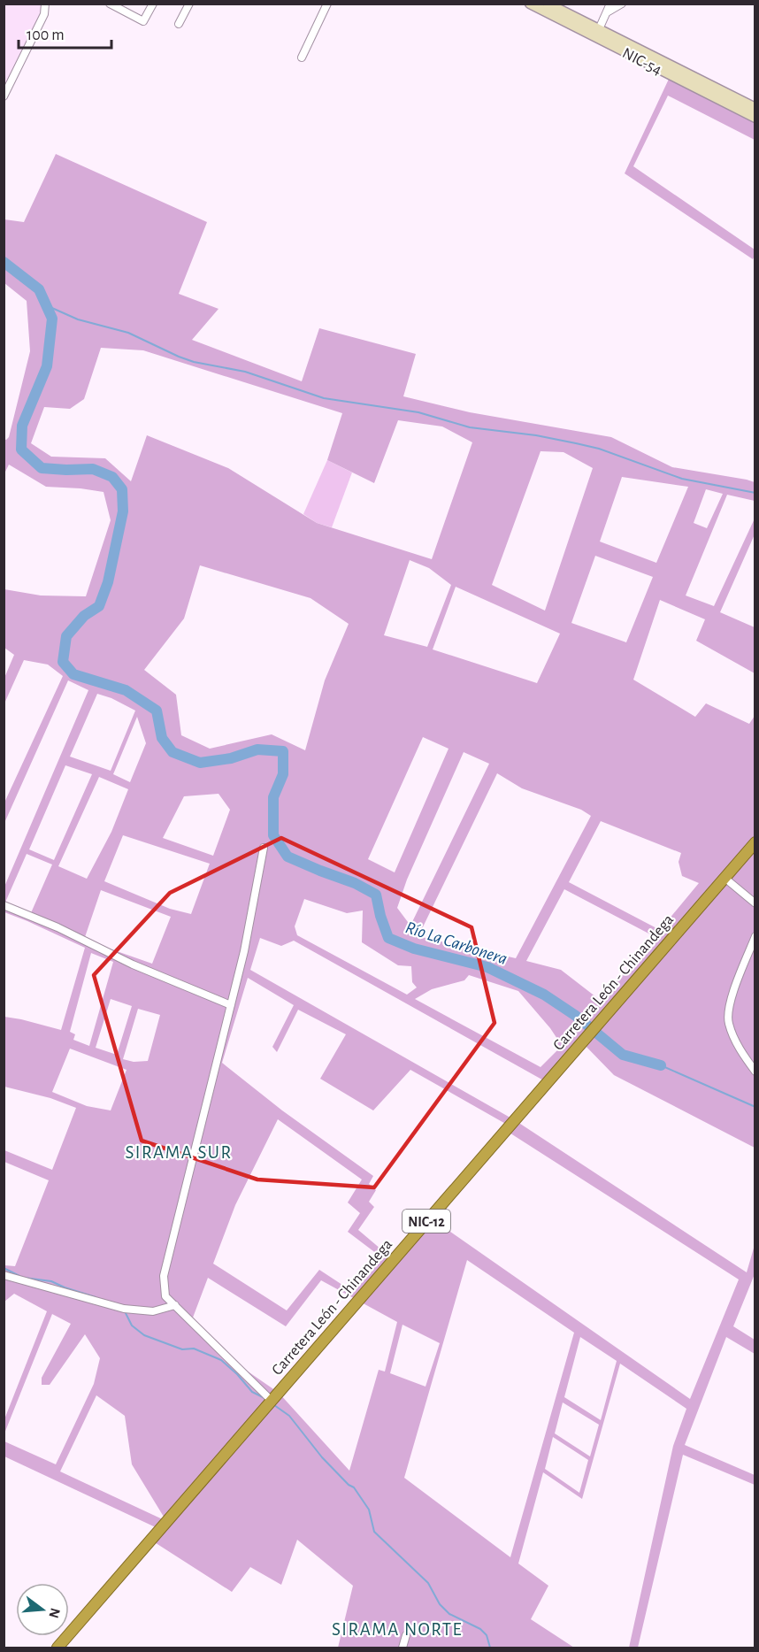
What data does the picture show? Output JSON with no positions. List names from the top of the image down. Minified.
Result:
{"streets":{"highway":["Carretera León - Chinandega","NIC-12"],"main road":["NIC-54"]},"districts":["SIRAMA SUR","SIRAMA NORTE"],"water":["Río La Carbonera"],"scale_bar":"100 m","north":"right"}
